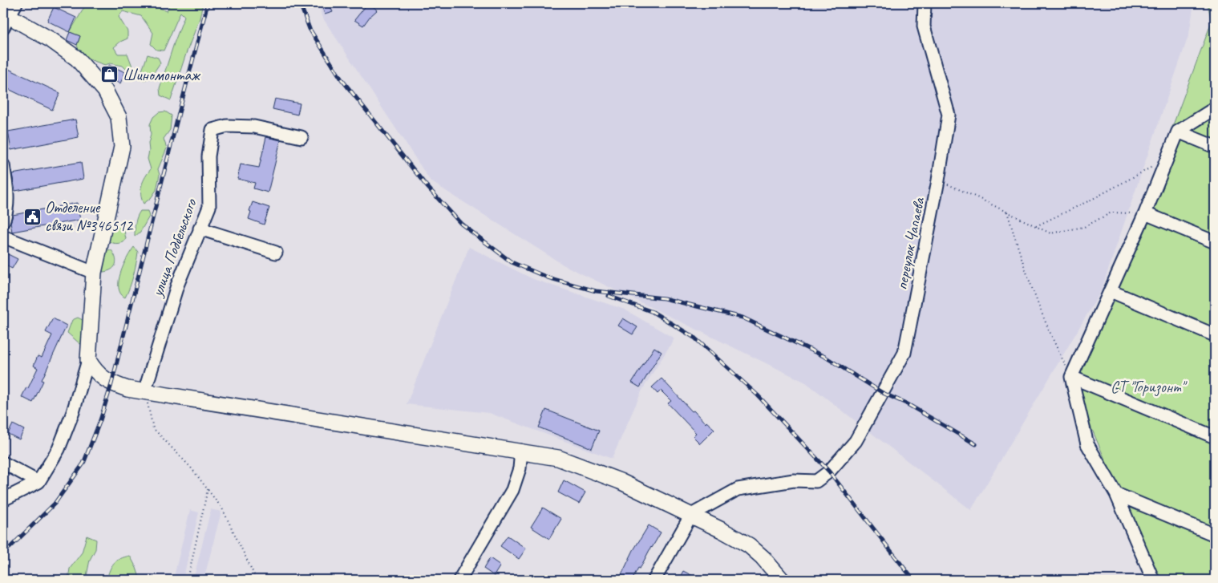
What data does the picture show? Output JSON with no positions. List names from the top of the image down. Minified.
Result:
{"streets":{"street":["переулок Чапаева","улица Подбельского"]},"parks":["СТ \"Горизонт\""],"places":{"shop":["Шиномонтаж"],"public building":["Отделение связи №346512"]}}
